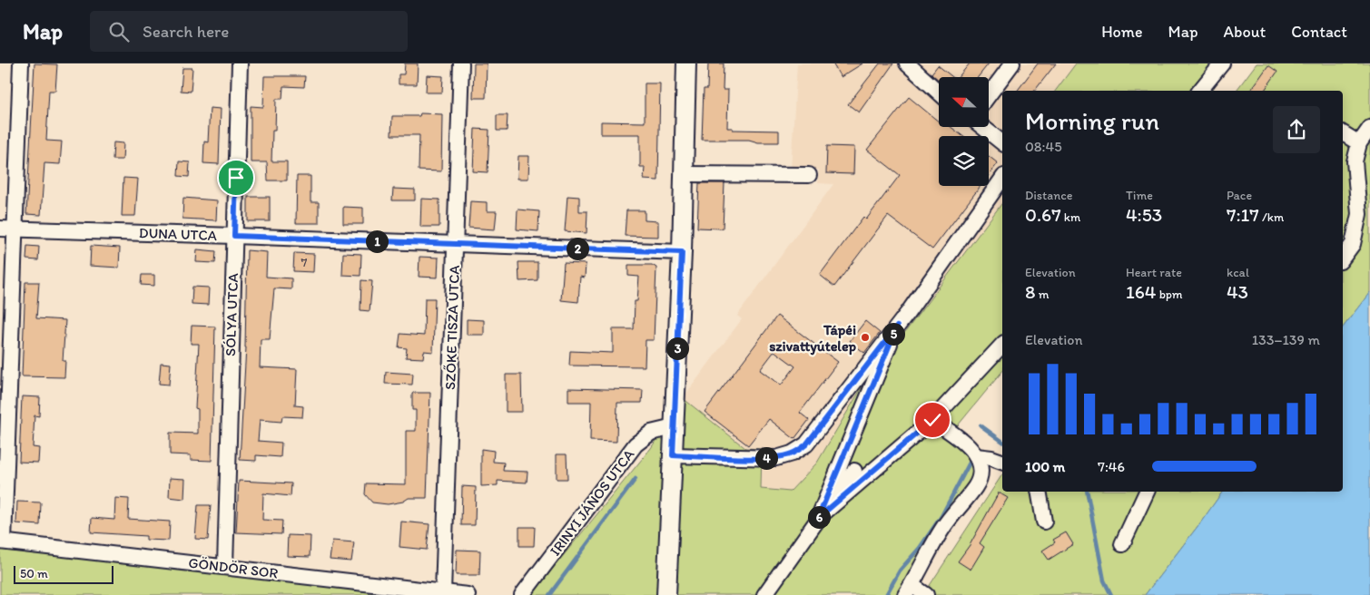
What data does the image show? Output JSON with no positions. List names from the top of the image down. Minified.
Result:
{"streets":{"street":["DUNA UTCA","SÓLYA UTCA","SZŐKE TISZA UTCA","IRINYI JÁNOS UTCA","GÖNDÖR SOR"]},"crossings":[["DUNA UTCA","SÓLYA UTCA"],["DUNA UTCA","SZŐKE TISZA UTCA"],["SÓLYA UTCA","GÖNDÖR SOR"],["SZŐKE TISZA UTCA","GÖNDÖR SOR"]],"places":["Tápéi szivattyútelep"],"house_numbers":["7"],"scale_bar":"50 m","north":"left","page":{"header":"Map","search":"Search here","nav":["Home","Map","About","Contact"],"heading":["Morning run","08:45"],"stats":[["Distance","0.67 km"],["Time","4:53"],["Pace","7:17 /km"],["Elevation","8 m"],["Heart rate","164 bpm"],["kcal","43"]],"pins":["1","2","5","3","4","6"],"chart":["Elevation","133–139 m"],"list":[{"name":"100 m","note":"7:46"}],"scale":"50 m"}}
